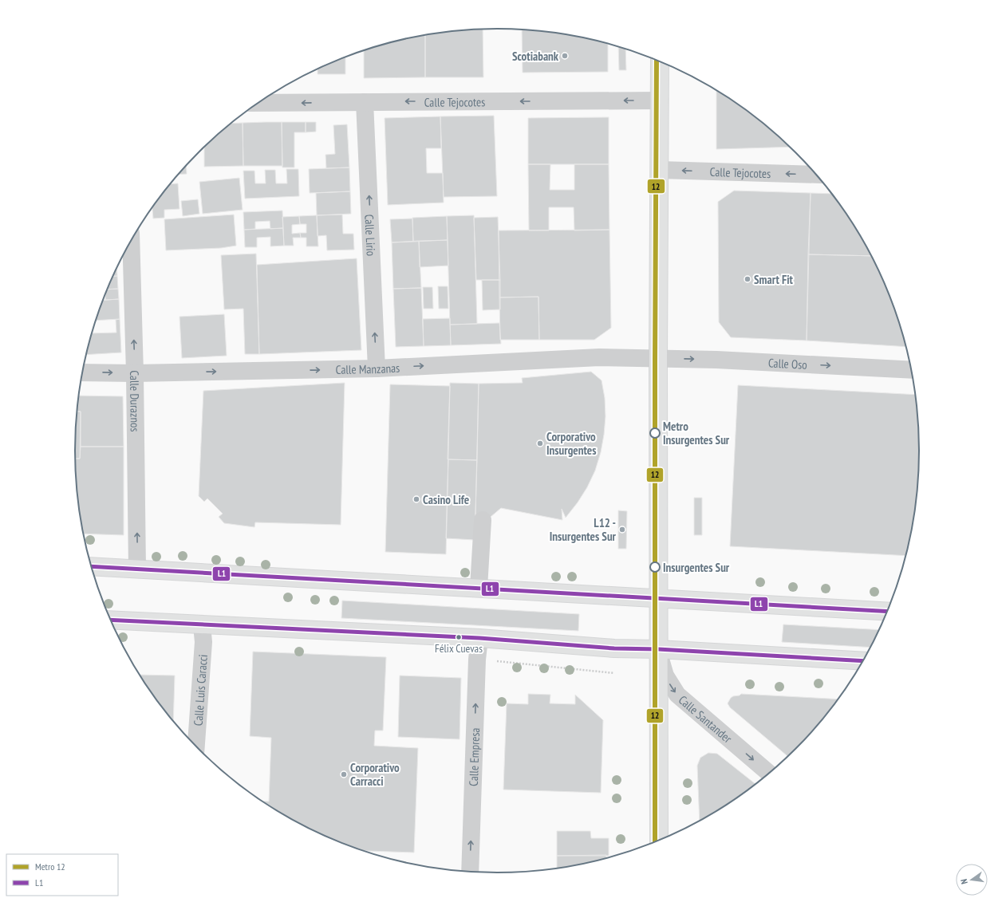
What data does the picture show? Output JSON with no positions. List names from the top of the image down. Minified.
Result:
{"streets":{"street":["Calle Tejocotes","Calle Lirio","Calle Oso","Calle Manzanas","Calle Duraznos","Calle Luis Caracci","Calle Santander","Calle Empresa"]},"crossings":[["Calle Tejocotes","Calle Lirio"],["Calle Lirio","Calle Manzanas"],["Calle Oso","Calle Manzanas"],["Calle Manzanas","Calle Duraznos"]],"one_way":["Calle Tejocotes","Calle Lirio","Calle Oso","Calle Manzanas","Calle Duraznos","Calle Santander","Calle Empresa"],"places":["Scotiabank","Smart Fit","Metro Insurgentes Sur","Corporativo Insurgentes","Casino Life","L12 - Insurgentes Sur","Insurgentes Sur","Félix Cuevas","Corporativo Carracci"],"lines":["metro line 12","transit line L1"],"legend":["Metro 12","L1"],"north":"left"}
